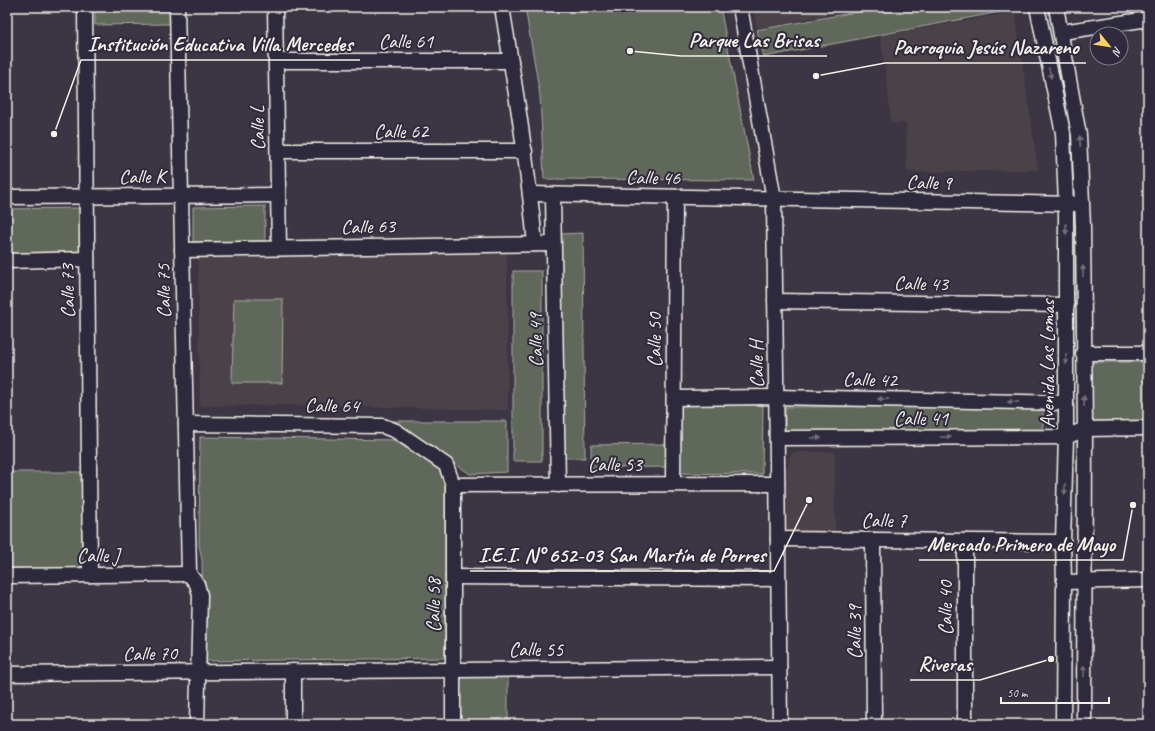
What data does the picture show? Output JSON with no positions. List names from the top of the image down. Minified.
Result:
{"streets":{"street":["Calle 61","Calle L","Calle 62","Calle K","Calle 46","Calle 9","Calle 63","Calle 43","Calle 73","Calle 75","Calle 49","Calle 50","Calle H","Avenida Las Lomas","Calle 42","Calle 64","Calle 41","Calle 53","Calle 7","Calle J","Calle 58","Calle 40","Calle 39","Calle 55","Calle 70"]},"crossings":[["Calle 61","Calle L"],["Calle L","Calle 62"],["Calle L","Calle K"],["Calle L","Calle 63"],["Calle K","Calle 73"],["Calle K","Calle 75"],["Calle 46","Calle 9"],["Calle 46","Calle 49"],["Calle 46","Calle 50"],["Calle 46","Calle H"],["Calle 9","Calle H"],["Calle 9","Avenida Las Lomas"],["Calle 63","Calle 75"],["Calle 63","Calle 49"],["Calle 43","Calle H"],["Calle 43","Avenida Las Lomas"],["Calle 73","Calle J"],["Calle 75","Calle 64"],["Calle 75","Calle J"],["Calle 49","Calle 53"],["Calle 50","Calle 42"],["Calle 50","Calle 53"],["Calle H","Calle 42"],["Calle H","Calle 41"],["Calle H","Calle 53"],["Calle H","Calle 7"],["Calle H","Calle 55"],["Avenida Las Lomas","Calle 42"],["Avenida Las Lomas","Calle 41"],["Avenida Las Lomas","Calle 7"],["Calle 64","Calle 53"],["Calle 64","Calle 58"],["Calle 53","Calle 58"],["Calle 7","Calle 40"],["Calle 7","Calle 39"],["Calle 58","Calle 55"],["Calle 55","Calle 70"]],"one_way":["Calle 42","Calle 41"],"places":["Parque Las Brisas","Parroquia Jesús Nazareno","Institución Educativa Villa Mercedes","I.E.I. N° 652-03 San Martín de Porres","Mercado Primero de Mayo","Riveras"],"scale_bar":"50 m","north":"bottom right"}
